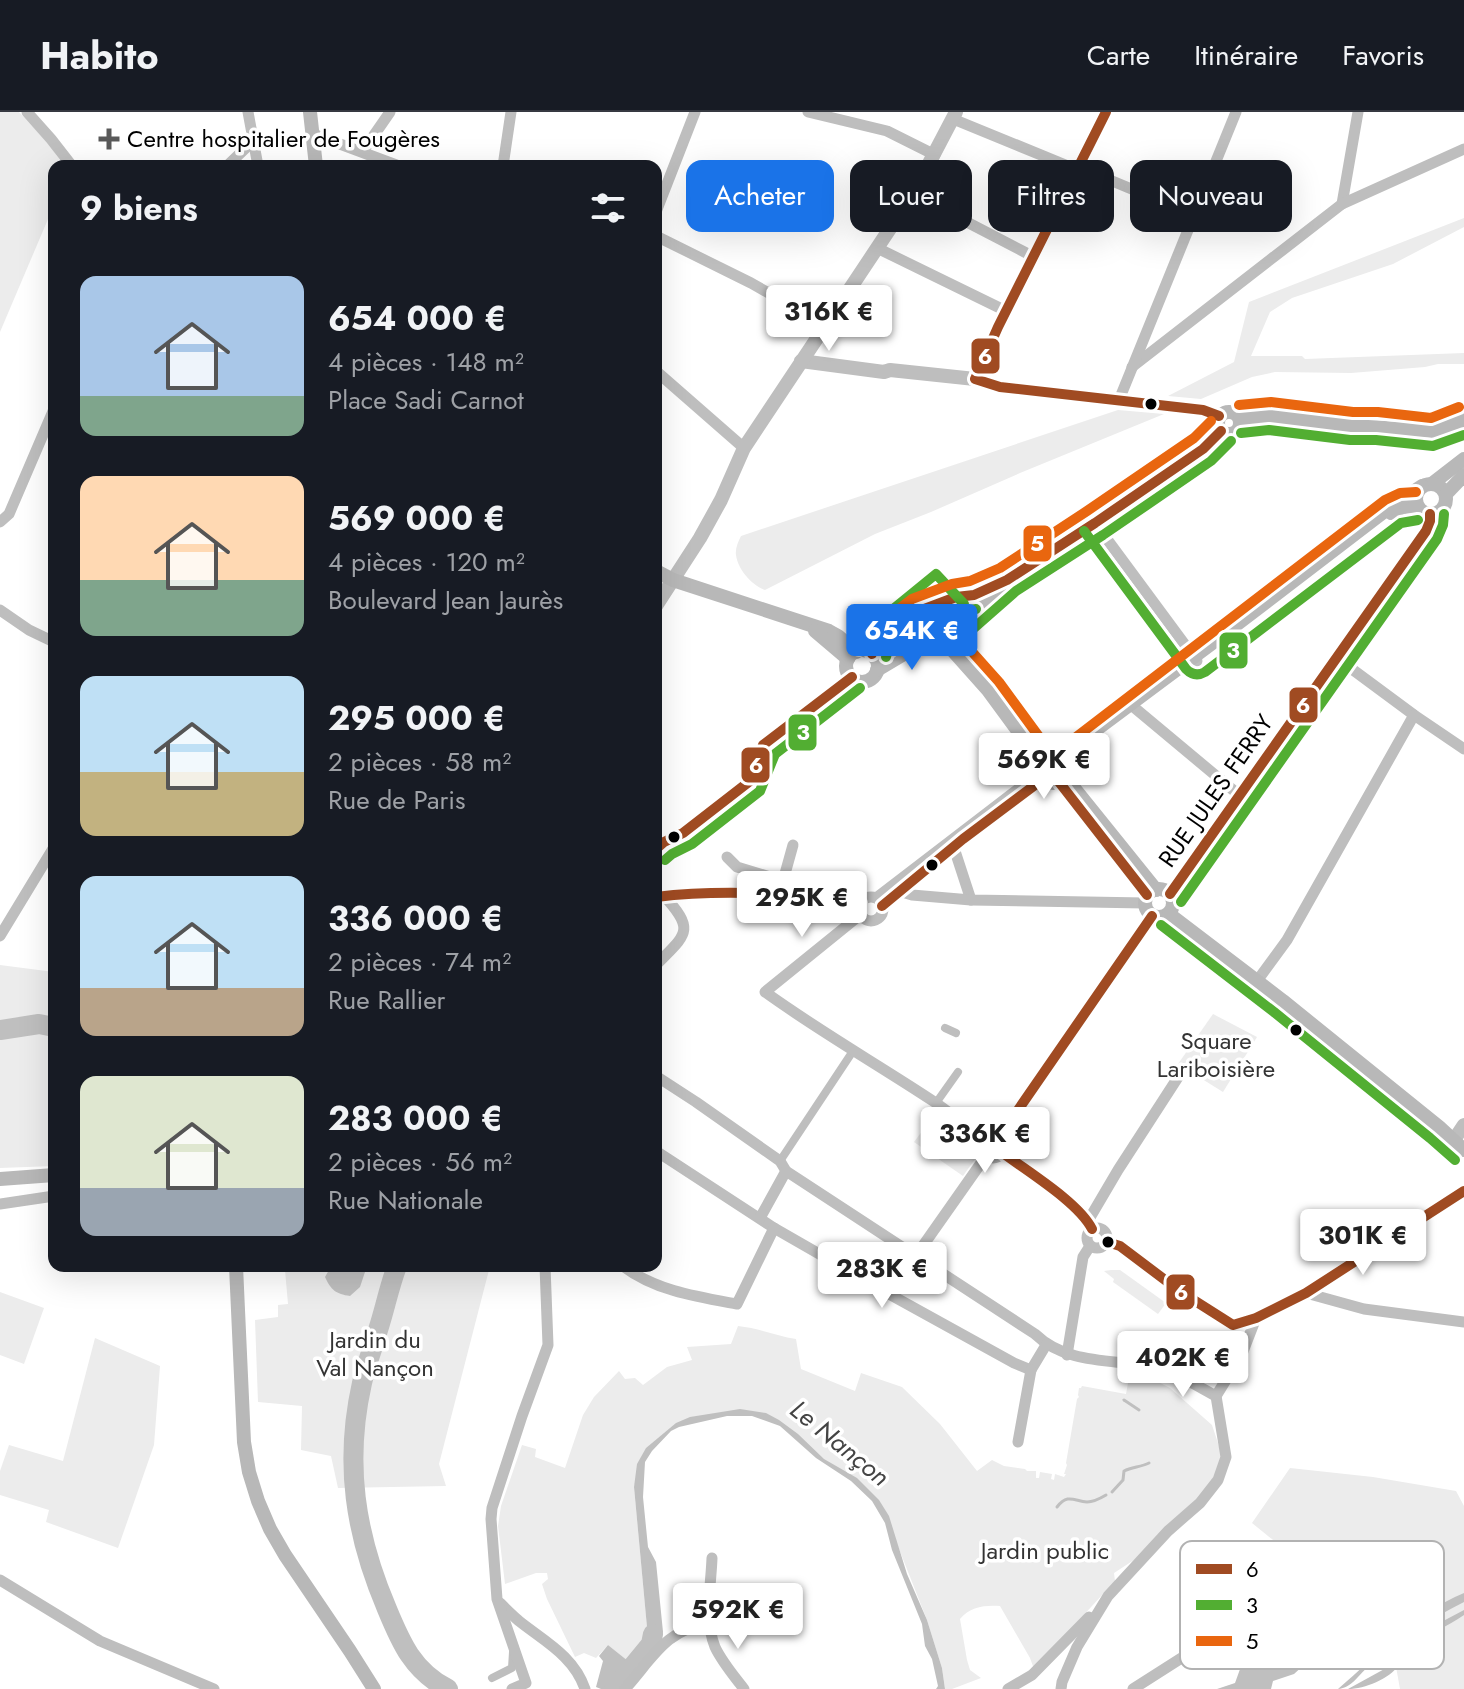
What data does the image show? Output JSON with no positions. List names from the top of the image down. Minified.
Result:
{"streets":{"street":["RUE JULES FERRY"]},"water":["Le Nançon"],"parks":["Square Lariboisière","Jardin du Val Nançon","Jardin public"],"places":{"health":["Centre hospitalier de Fougères"]},"lines":["transit line 6","transit line 5","transit line 3"],"legend":["6","3","5"],"page":{"header":"Habito","nav":["Carte","Itinéraire","Favoris"],"chip":["Acheter","Louer","Filtres","Nouveau"],"heading":"9 biens","list":[{"name":"654 000 €","note":"4 pièces · 148 m² · Place Sadi Carnot"},{"name":"569 000 €","note":"4 pièces · 120 m² · Boulevard Jean Jaurès"},{"name":"295 000 €","note":"2 pièces · 58 m² · Rue de Paris"},{"name":"336 000 €","note":"2 pièces · 74 m² · Rue Rallier"},{"name":"283 000 €","note":"2 pièces · 56 m² · Rue Nationale"}],"price":["316K €","654K €","569K €","295K €","336K €","301K €","283K €","402K €","592K €"]}}
